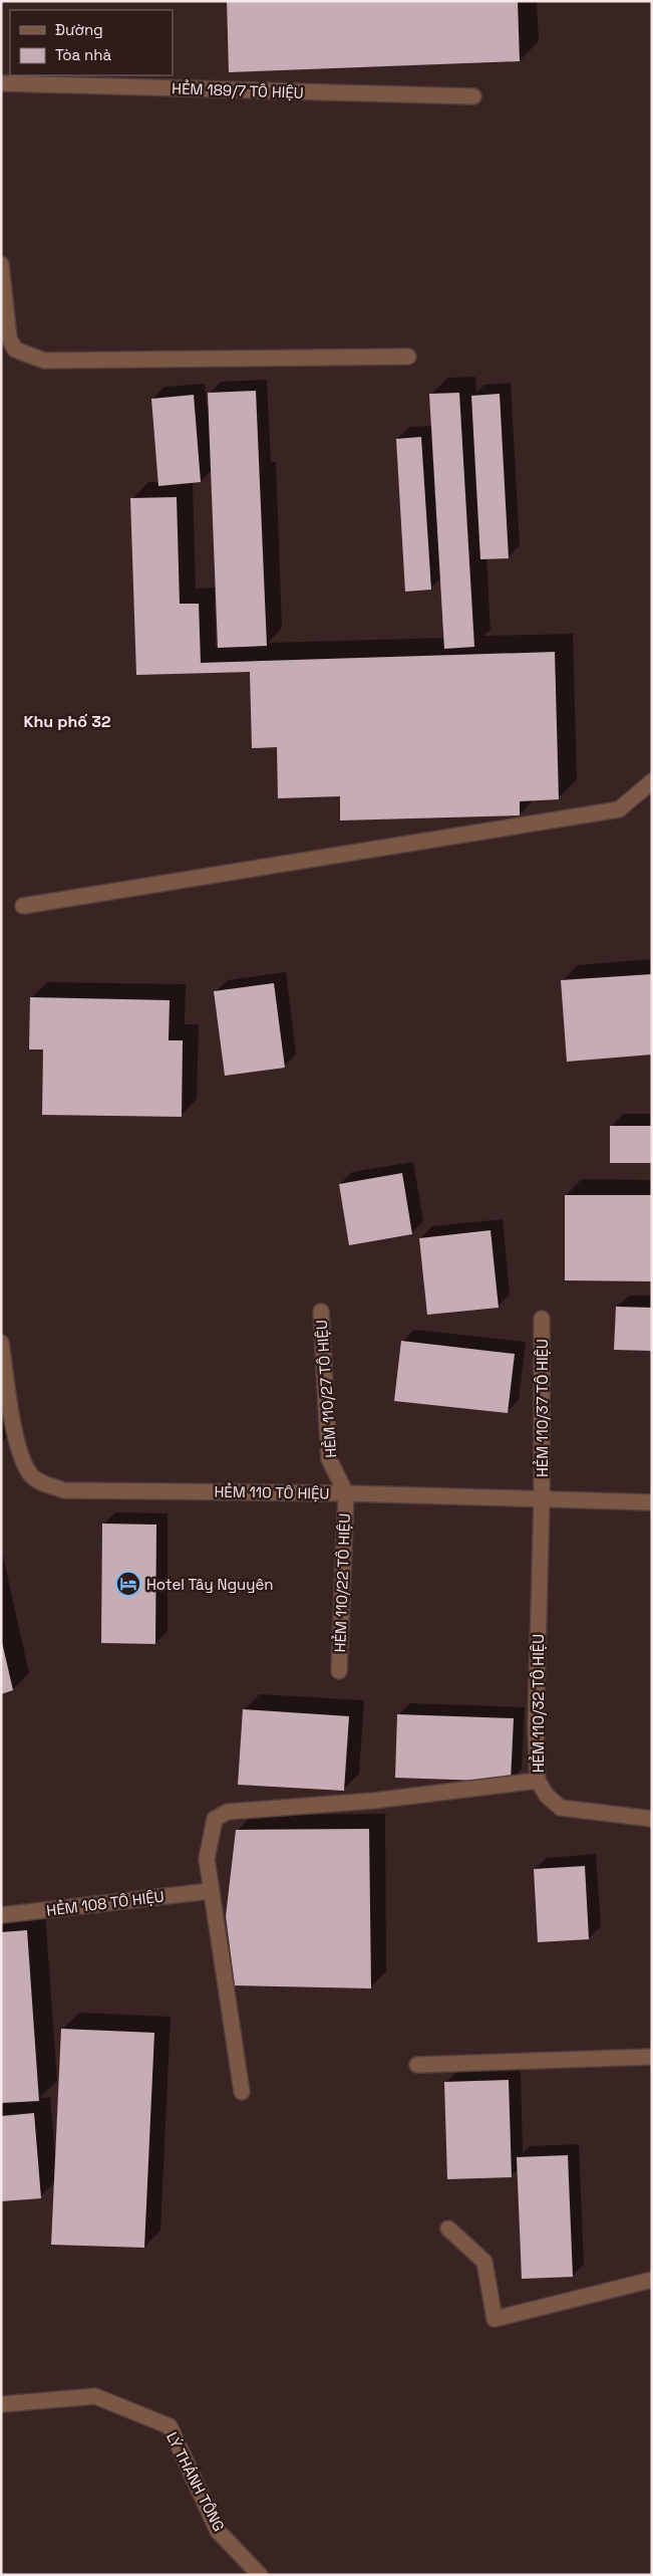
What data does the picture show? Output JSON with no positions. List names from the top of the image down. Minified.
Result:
{"streets":{"street":["HẺM 189/7 TÔ HIỆU","HẺM 110/27 TÔ HIỆU","HẺM 110/37 TÔ HIỆU","HẺM 110 TÔ HIỆU","HẺM 110/22 TÔ HIỆU","HẺM 110/32 TÔ HIỆU","HẺM 108 TÔ HIỆU","LÝ THÁNH TÔNG"]},"crossings":[["HẺM 110/27 TÔ HIỆU","HẺM 110 TÔ HIỆU"],["HẺM 110/27 TÔ HIỆU","HẺM 110/22 TÔ HIỆU"],["HẺM 110/37 TÔ HIỆU","HẺM 110 TÔ HIỆU"],["HẺM 110/37 TÔ HIỆU","HẺM 110/32 TÔ HIỆU"],["HẺM 110 TÔ HIỆU","HẺM 110/22 TÔ HIỆU"],["HẺM 110 TÔ HIỆU","HẺM 110/32 TÔ HIỆU"]],"districts":["Khu phố 32"],"places":{"hotel":["Hotel Tây Nguyên"]},"legend":["Đường","Tòa nhà"]}
